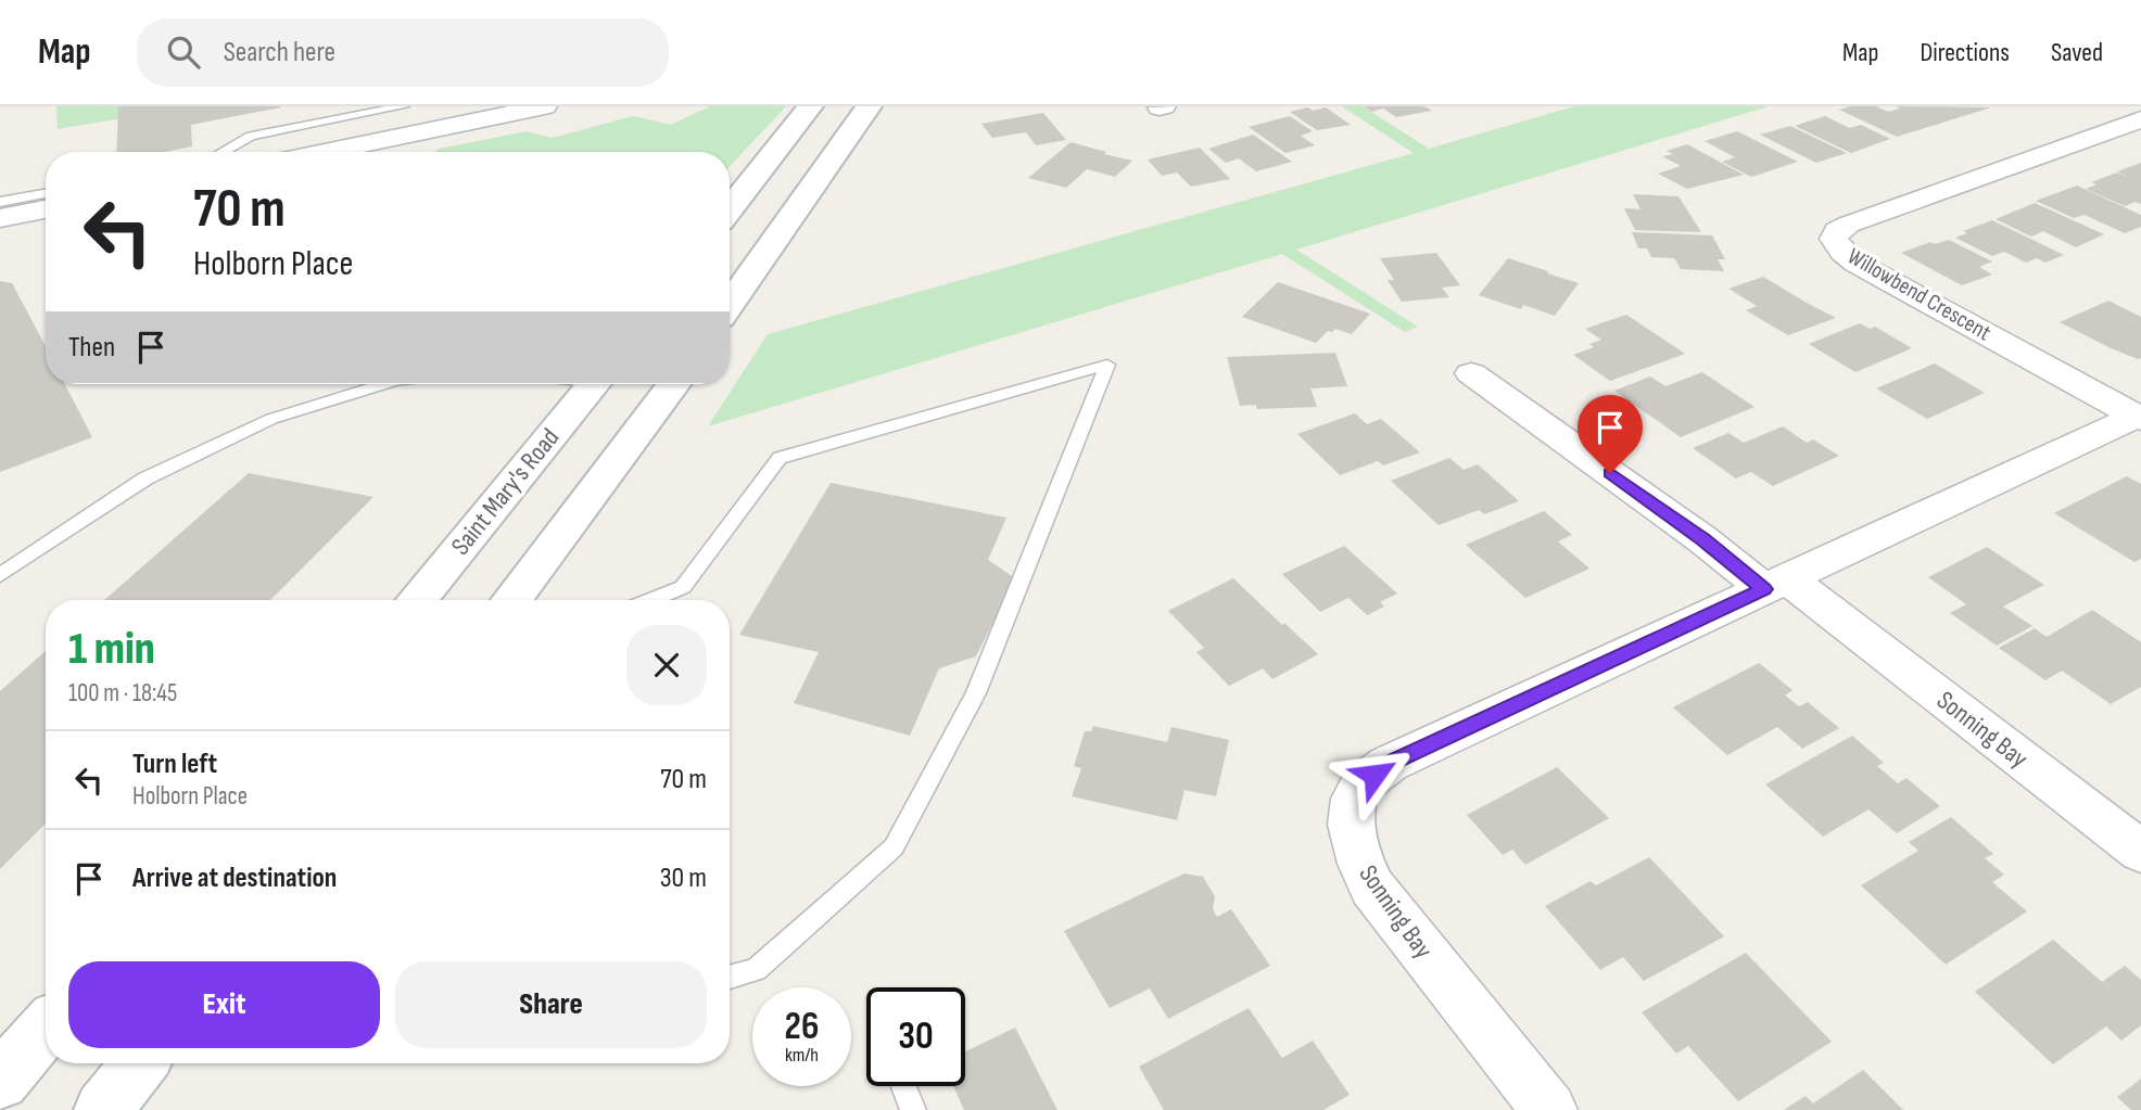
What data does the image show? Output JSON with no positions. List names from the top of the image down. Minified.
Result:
{"streets":{"main road":["Saint Mary's Road"],"street":["Willowbend Crescent","Sonning Bay"]},"crossings":[["Willowbend Crescent","Sonning Bay"]],"page":{"header":"Map","search":"Search here","nav":["Map","Directions","Saved"],"turn":["70 m","Holborn Place"],"then":"Then","heading":["1 min","100 m · 18:45"],"list":[{"name":"Turn left","note":"Holborn Place","value":"70 m"},{"name":"Arrive at destination","value":"30 m"}],"buttons":["Exit","Share"],"speed":"26 km/h","limit":"30"}}
